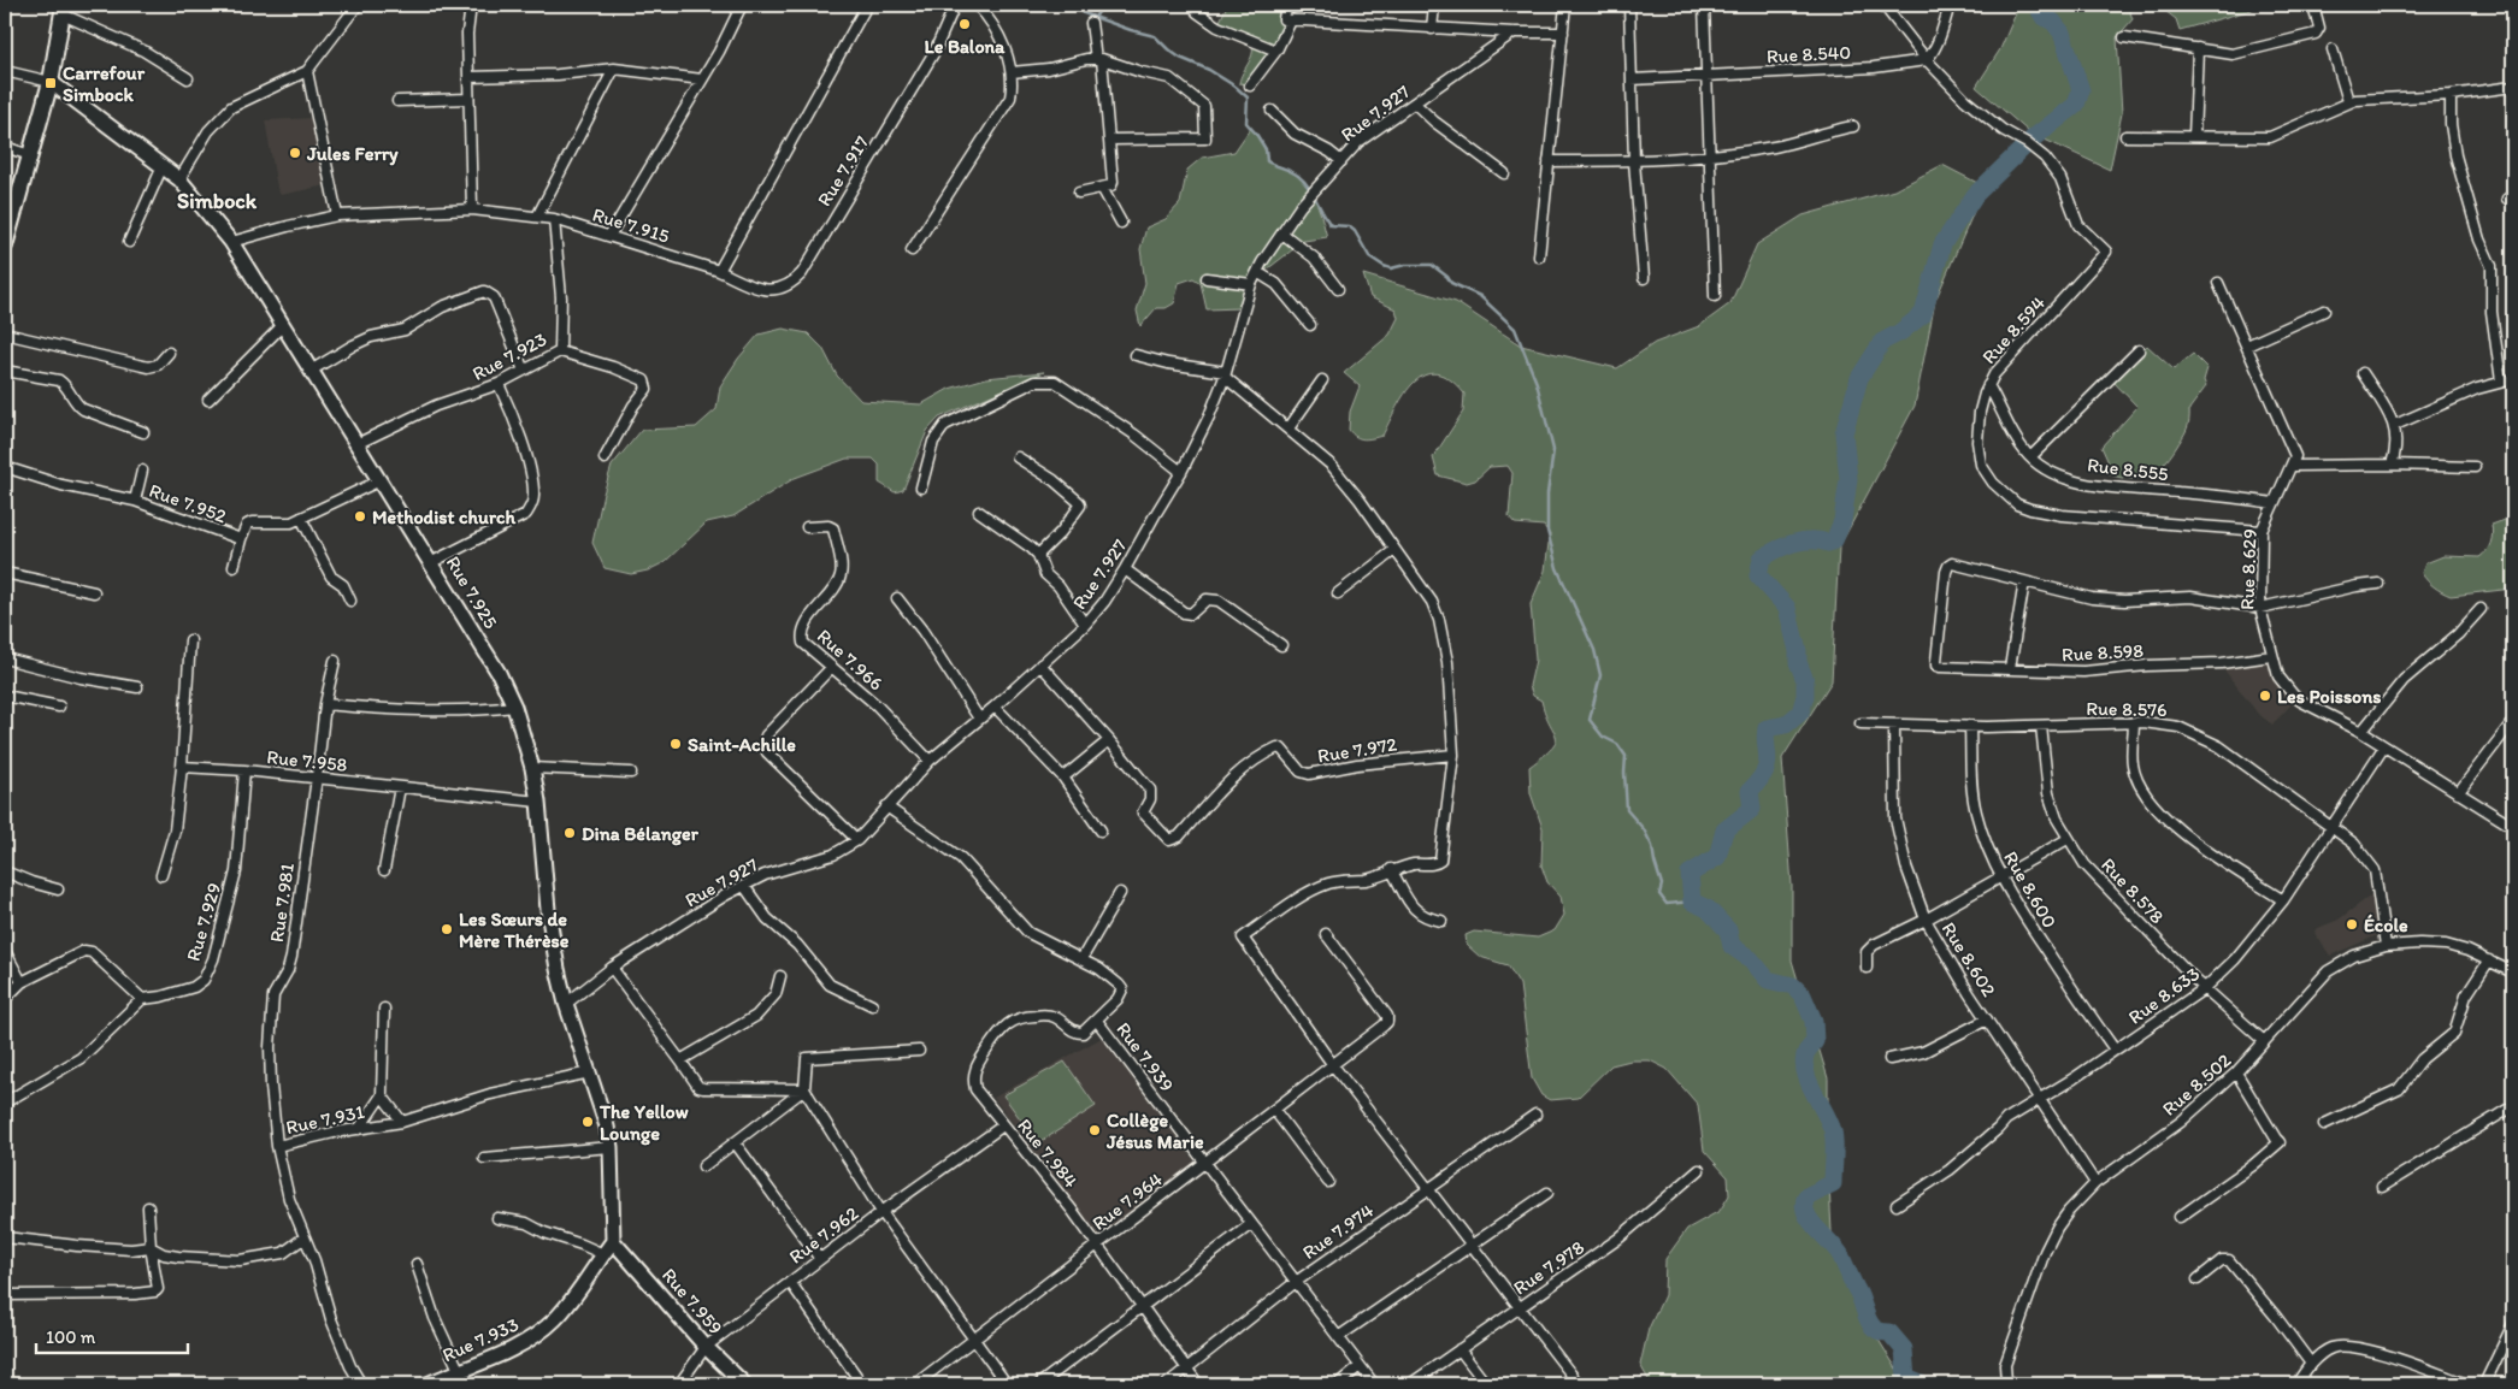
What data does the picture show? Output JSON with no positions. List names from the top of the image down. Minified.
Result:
{"streets":{"street":["Rue 8.540","Rue 7.927","Rue 7.917","Rue 7.915","Rue 8.594","Rue 7.923","Rue 8.555","Rue 7.952","Rue 8.629","Rue 7.925","Rue 8.598","Rue 7.966","Rue 8.576","Rue 7.972","Rue 7.958","Rue 8.600","Rue 8.578","Rue 7.981","Rue 7.929","Rue 8.602","Rue 8.633","Rue 7.939","Rue 8.502","Rue 7.931","Rue 7.984","Rue 7.964","Rue 7.974","Rue 7.962","Rue 7.978","Rue 7.959","Rue 7.933"]},"crossings":[["Rue 8.540","Rue 8.594"],["Rue 7.927","Rue 7.925"],["Rue 7.927","Rue 7.966"],["Rue 7.927","Rue 7.939"],["Rue 7.917","Rue 7.915"],["Rue 7.915","Rue 7.923"],["Rue 7.915","Rue 7.925"],["Rue 8.594","Rue 8.555"],["Rue 8.594","Rue 8.629"],["Rue 7.923","Rue 7.925"],["Rue 8.555","Rue 8.629"],["Rue 7.952","Rue 7.925"],["Rue 8.629","Rue 8.598"],["Rue 8.629","Rue 8.633"],["Rue 7.925","Rue 7.958"],["Rue 7.925","Rue 7.931"],["Rue 7.925","Rue 7.959"],["Rue 7.925","Rue 7.933"],["Rue 8.576","Rue 8.600"],["Rue 8.576","Rue 8.578"],["Rue 8.576","Rue 8.602"],["Rue 8.576","Rue 8.633"],["Rue 8.576","Rue 8.502"],["Rue 7.958","Rue 7.981"],["Rue 7.958","Rue 7.929"],["Rue 8.600","Rue 8.633"],["Rue 8.578","Rue 8.633"],["Rue 8.578","Rue 8.502"],["Rue 7.981","Rue 7.931"],["Rue 8.602","Rue 8.633"],["Rue 8.602","Rue 8.502"],["Rue 7.939","Rue 7.984"],["Rue 7.939","Rue 7.964"],["Rue 7.939","Rue 7.974"],["Rue 7.984","Rue 7.964"],["Rue 7.984","Rue 7.974"],["Rue 7.984","Rue 7.962"],["Rue 7.962","Rue 7.959"],["Rue 7.959","Rue 7.933"]],"districts":["Simbock"],"places":{"other":["Le Balona","Jules Ferry","Methodist church","Les Poissons","Saint-Achille","Dina Bélanger","École","Les Sœurs de Mère Thérèse","The Yellow Lounge","Collège Jésus Marie"],"transit":["Carrefour Simbock"]},"scale_bar":"100 m"}
